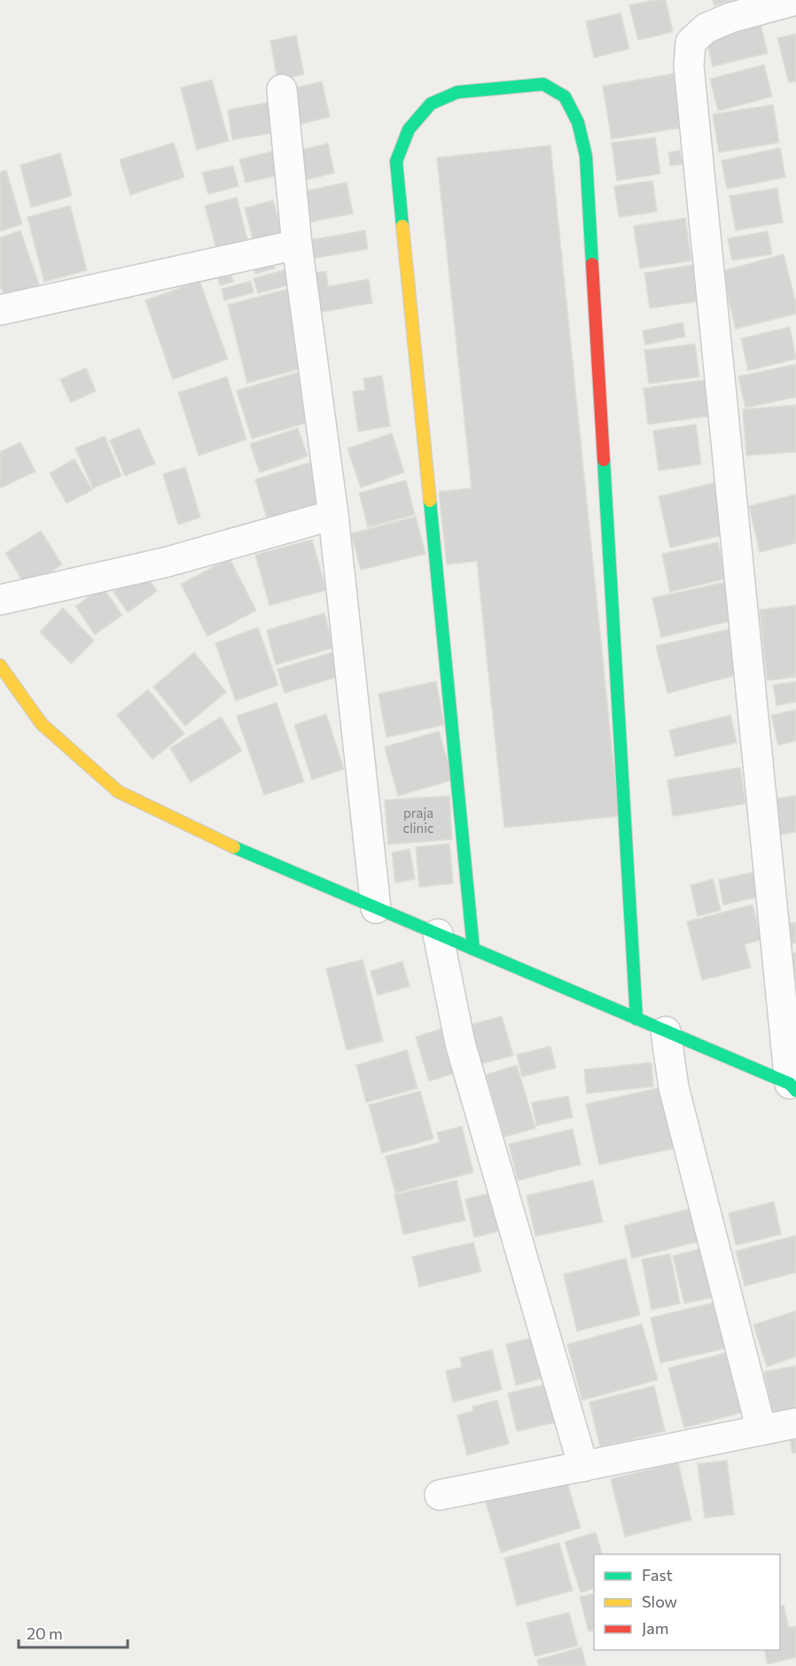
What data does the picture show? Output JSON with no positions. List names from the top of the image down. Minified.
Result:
{"house_numbers":["praja clinic"],"legend":["Fast","Slow","Jam"],"scale_bar":"20 m"}
